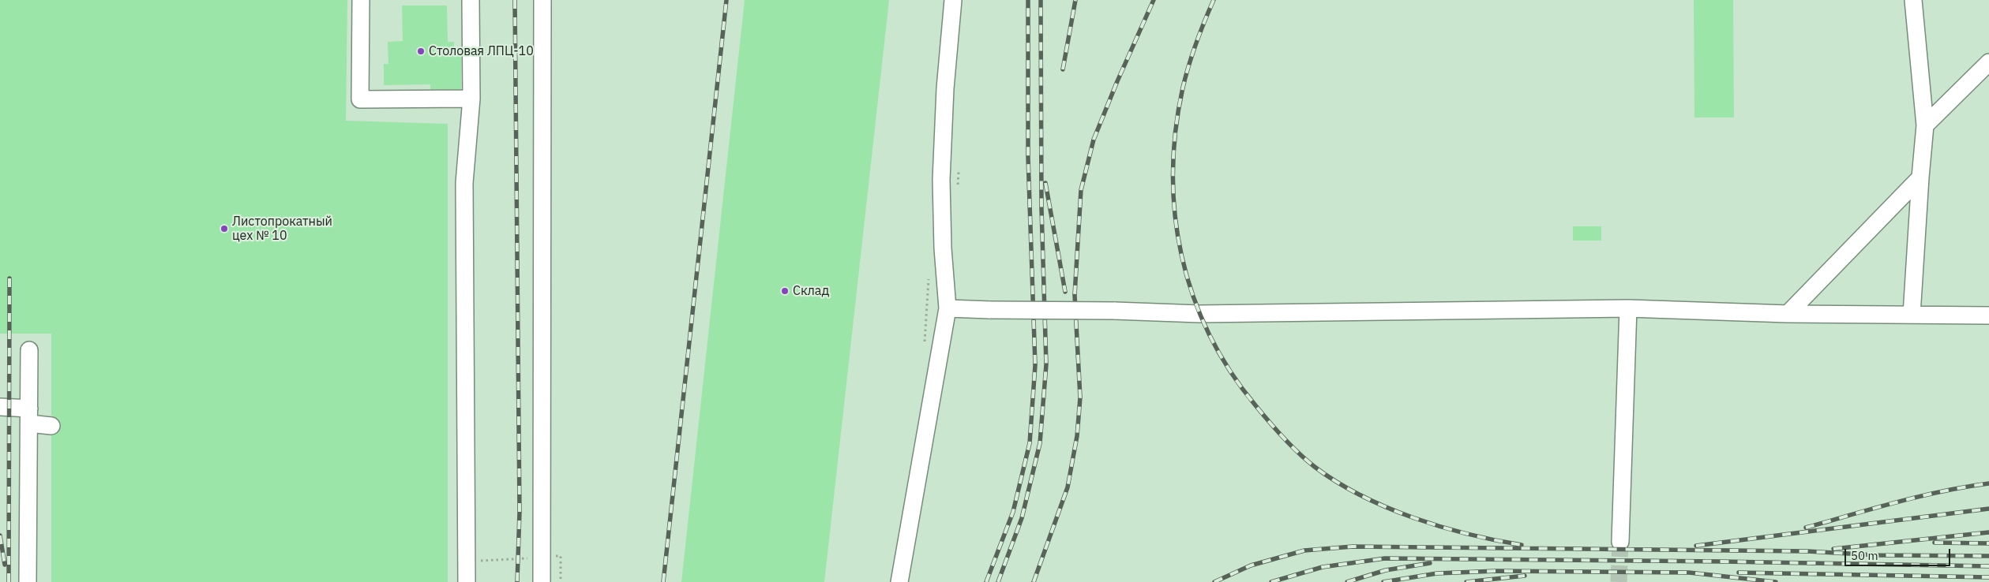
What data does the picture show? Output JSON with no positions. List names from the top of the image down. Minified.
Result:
{"places":["Столовая ЛПЦ-10","Листопрокатный цех № 10","Склад"],"scale_bar":"50 m"}
